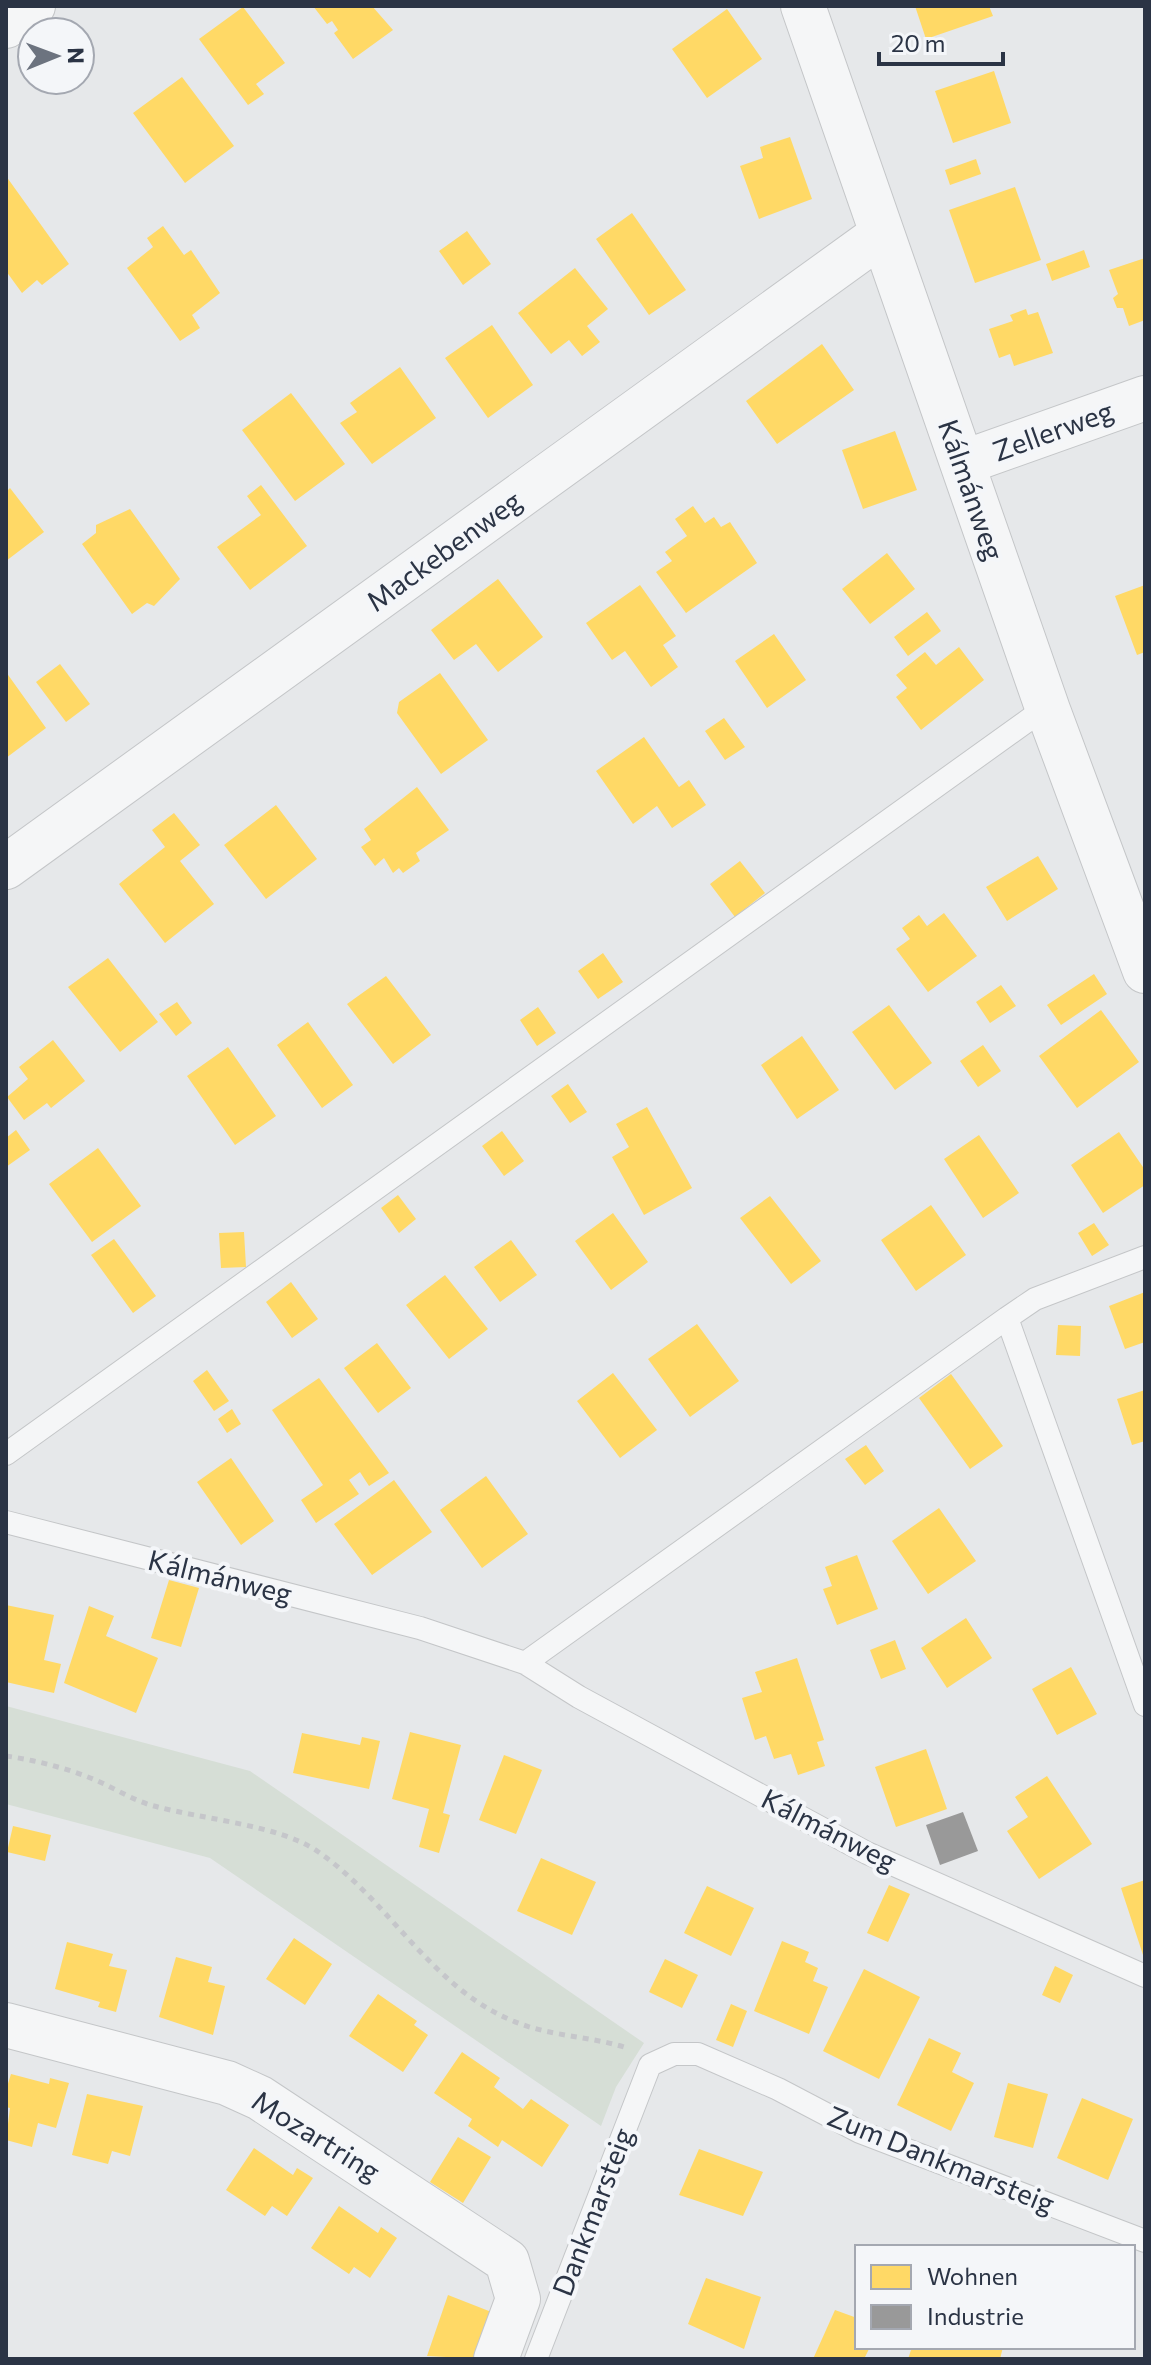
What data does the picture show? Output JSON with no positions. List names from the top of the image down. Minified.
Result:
{"streets":{"street":["Zellerweg","Kálmánweg","Mackebenweg","Mozartring"],"lane":["Zum Dankmarsteig","Dankmarsteig"]},"crossings":[["Zellerweg","Kálmánweg"],["Kálmánweg","Mackebenweg"],["Zum Dankmarsteig","Dankmarsteig"]],"legend":["Wohnen","Industrie"],"scale_bar":"20 m","north":"right"}
